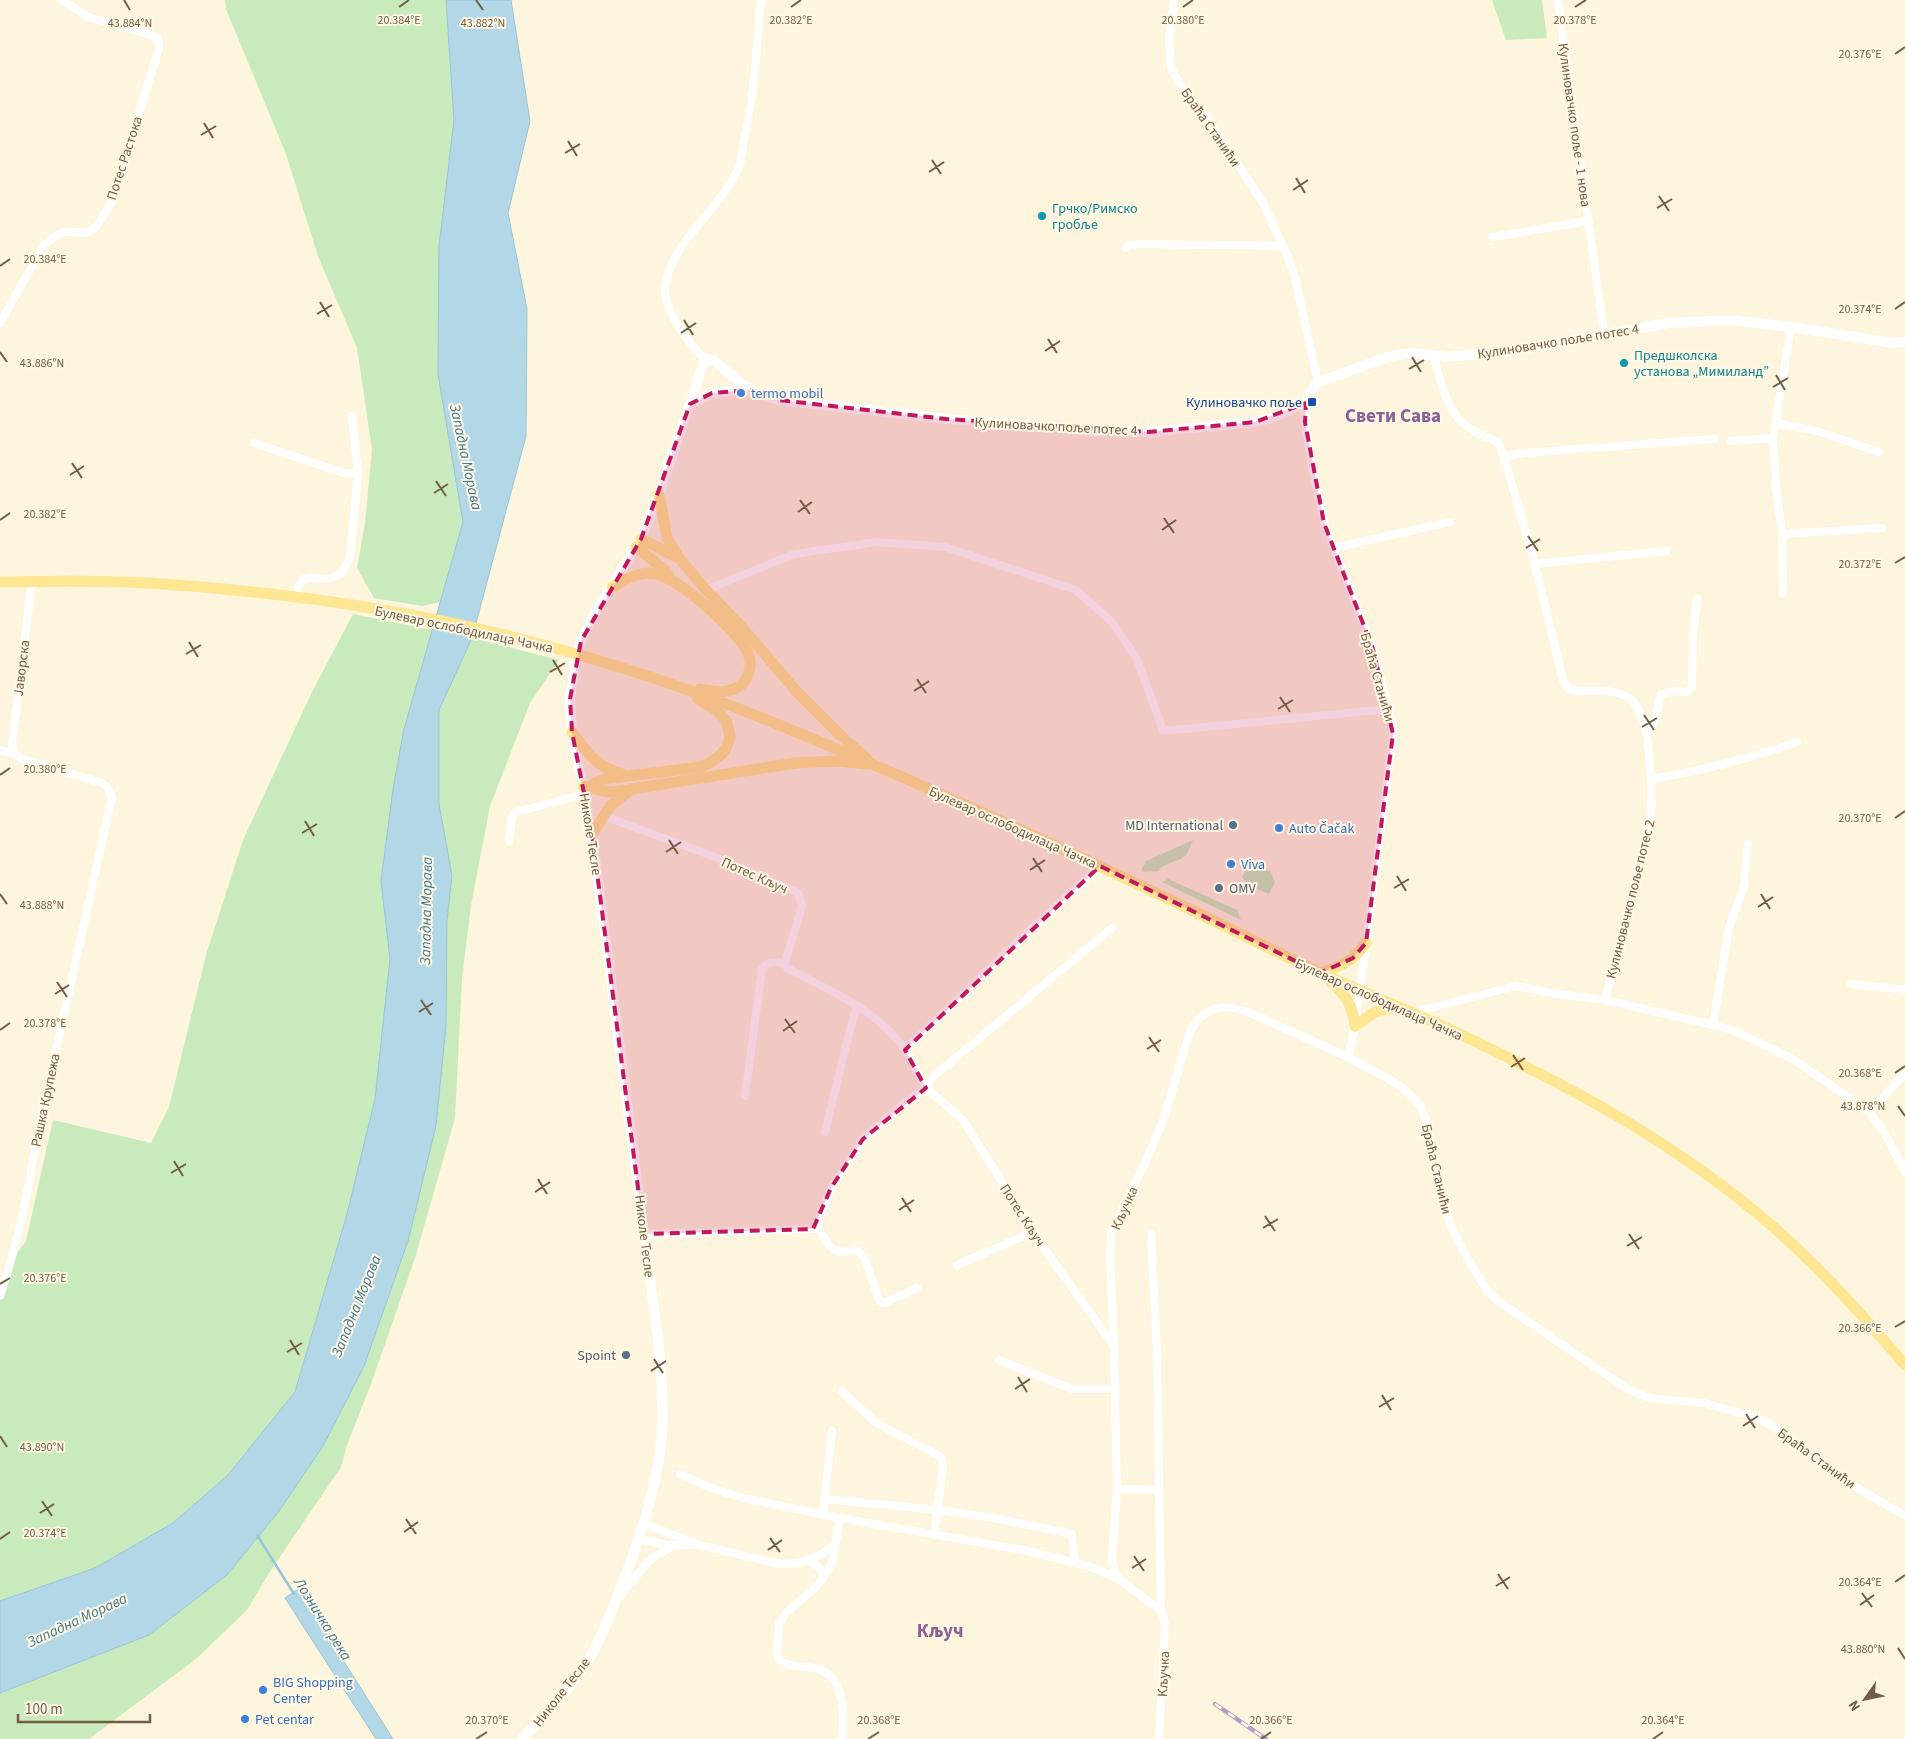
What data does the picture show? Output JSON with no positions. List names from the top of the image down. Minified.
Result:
{"streets":{"main road":["Булевар ослободилаца Чачка"],"street":["Кулиновачко поље - 1 нова","Браћа Станићи","Потес Растока","Кулиновачко поље потес 4","Јаворска","Николе Тесле","Потес Кључ","Кулиновачко поље потес 2","Рашка Крупежа","Кључка"]},"crossings":[["Кулиновачко поље - 1 нова","Кулиновачко поље потес 4"],["Браћа Станићи","Кулиновачко поље потес 4"],["Браћа Станићи","Булевар ослободилаца Чачка"],["Браћа Станићи","Кључка"],["Кулиновачко поље потес 4","Кулиновачко поље потес 2"],["Булевар ослободилаца Чачка","Јаворска"],["Јаворска","Рашка Крупежа"],["Потес Кључ","Кључка"]],"districts":["Свети Сава","Кључ"],"water":["Западна Морава","Лозничка река"],"places":{"other":["Грчко/Римско гробље","Предшколска установа „Мимиланд”","termo mobil","MD International","Auto Čačak","Viva","OMV","Spoint","BIG Shopping Center","Pet centar"],"transit":["Кулиновачко поље"]},"scale_bar":"100 m","north":"bottom left","coordinates":["20.384°E","20.382°E","20.380°E","20.378°E","43.884°N","43.882°N","20.376°E","20.374°E","43.886°N","20.372°E","20.370°E","43.888°N","20.368°E","43.878°N","20.366°E","43.890°N","20.364°E","43.880°N"]}
